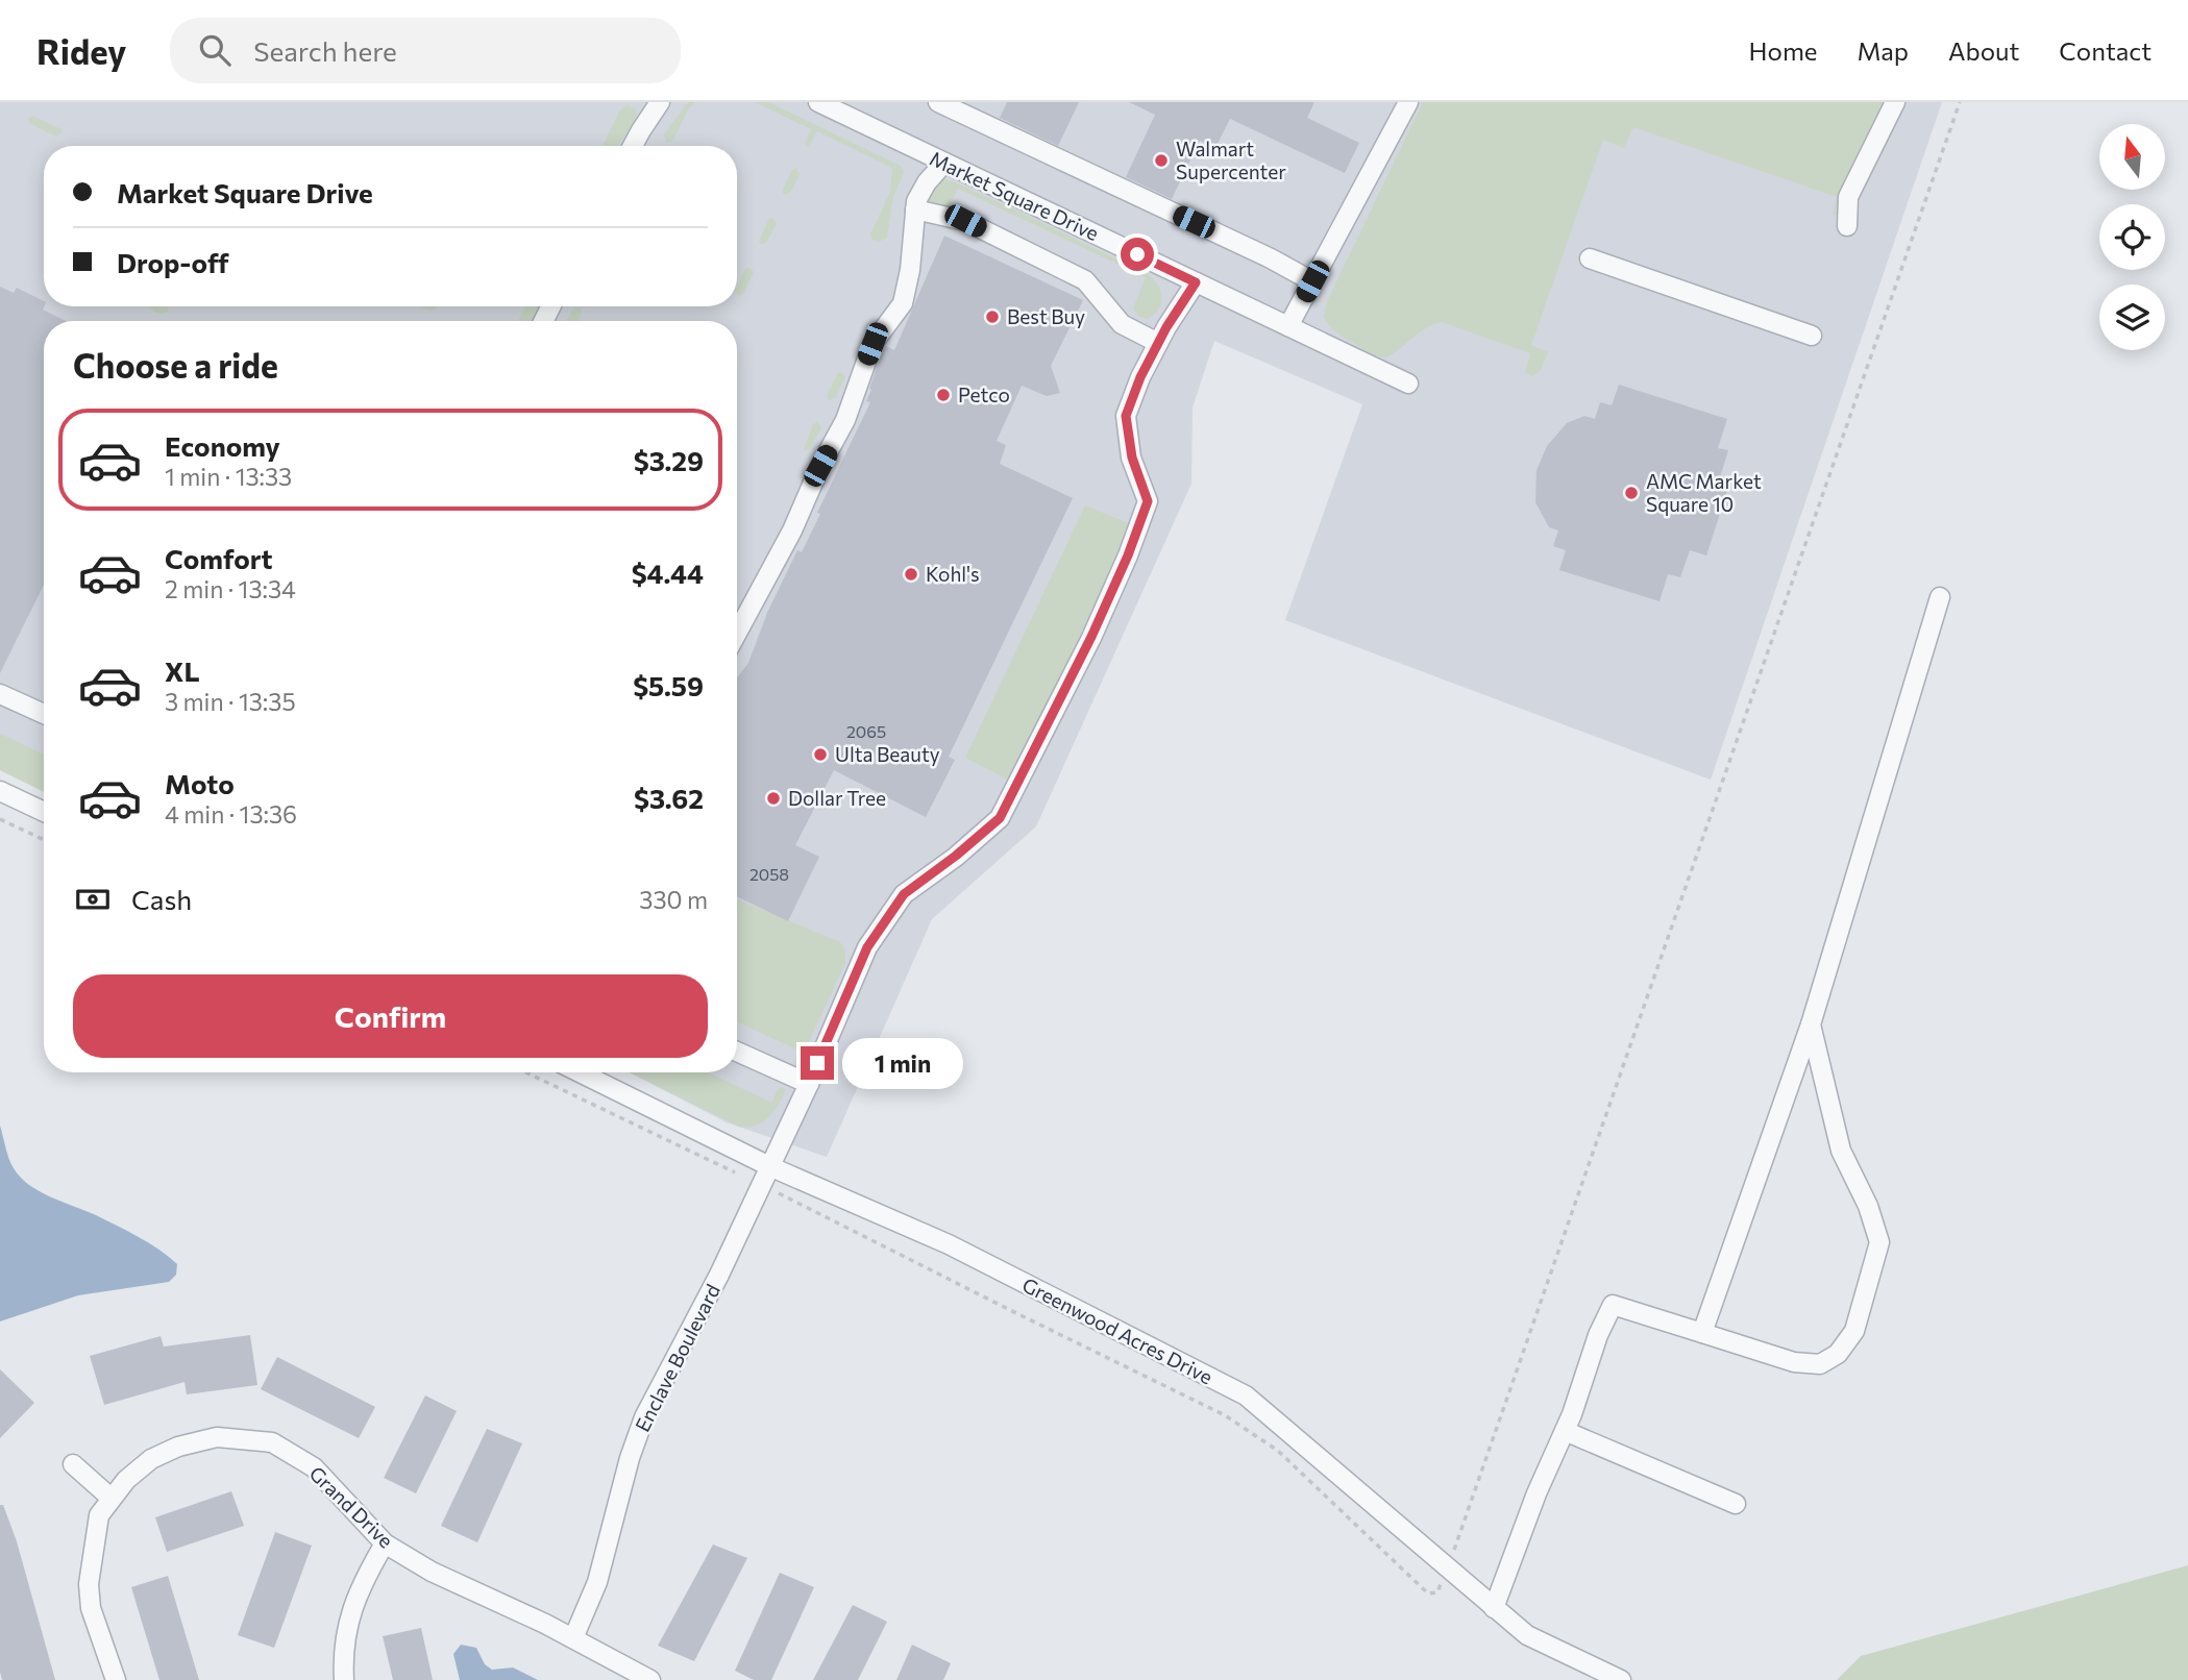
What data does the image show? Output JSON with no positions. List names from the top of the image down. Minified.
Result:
{"streets":{"street":["Market Square Drive","Greenwood Acres Drive","Enclave Boulevard","Grand Drive"]},"crossings":[["Market Square Drive","Enclave Boulevard"],["Greenwood Acres Drive","Enclave Boulevard"],["Enclave Boulevard","Grand Drive"]],"places":["Walmart Supercenter","Best Buy","Petco","AMC Market Square 10","Kohl's","Ulta Beauty","Dollar Tree"],"house_numbers":["2065","2058"],"north":"top","page":{"header":"Ridey","search":"Search here","nav":["Home","Map","About","Contact"],"banner":["Market Square Drive","Drop-off"],"heading":"Choose a ride","list":[{"name":"Economy","note":"1 min · 13:33","value":"$3.29"},{"name":"Comfort","note":"2 min · 13:34","value":"$4.44"},{"name":"XL","note":"3 min · 13:35","value":"$5.59"},{"name":"Moto","note":"4 min · 13:36","value":"$3.62"}],"pay":["Cash","330 m"],"buttons":"Confirm","bubble":"1 min"}}
